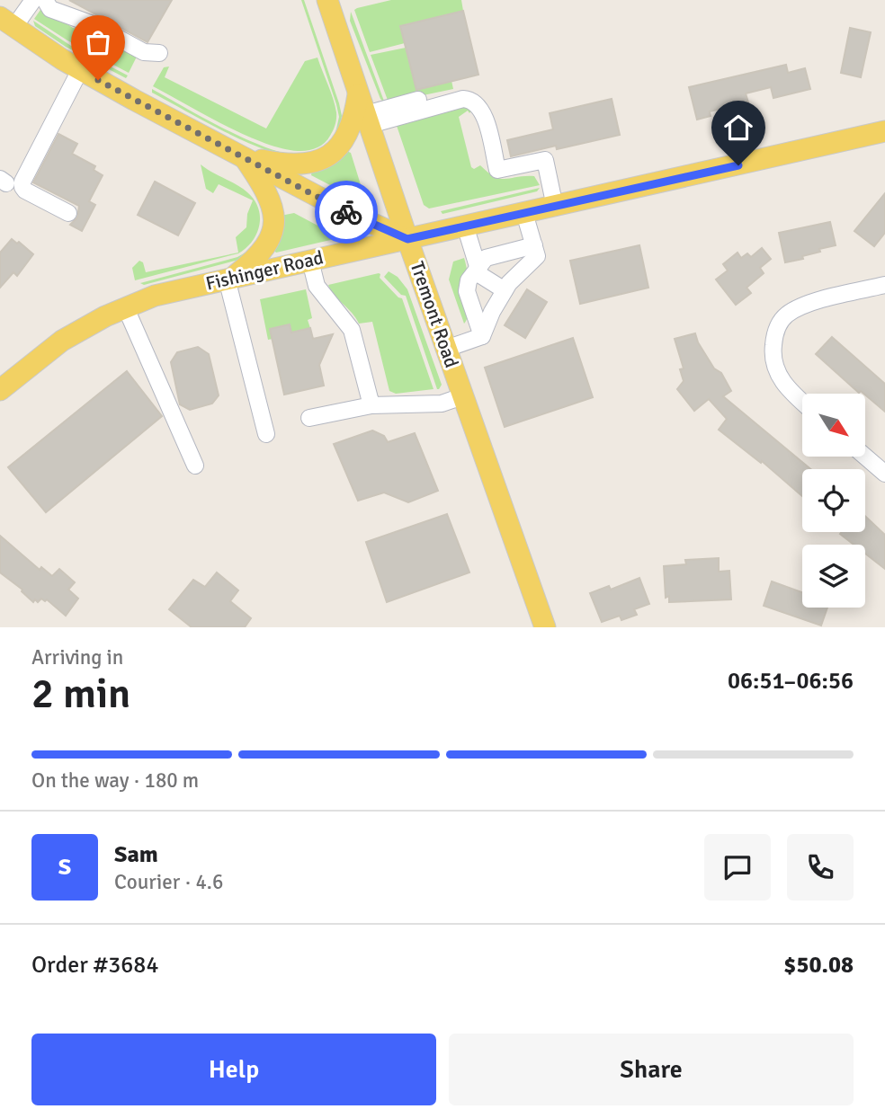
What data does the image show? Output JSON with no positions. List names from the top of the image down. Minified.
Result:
{"streets":{"main road":["Fishinger Road","Tremont Road"]},"crossings":[["Fishinger Road","Tremont Road"]],"north":"bottom right","page":{"heading":["2 min","Arriving in","06:51–06:56"],"panel":["Sam","Courier · 4.6","Order #3684","$50.08"],"bar":"On the way · 180 m","round":"S","buttons":["Help","Share"]}}
